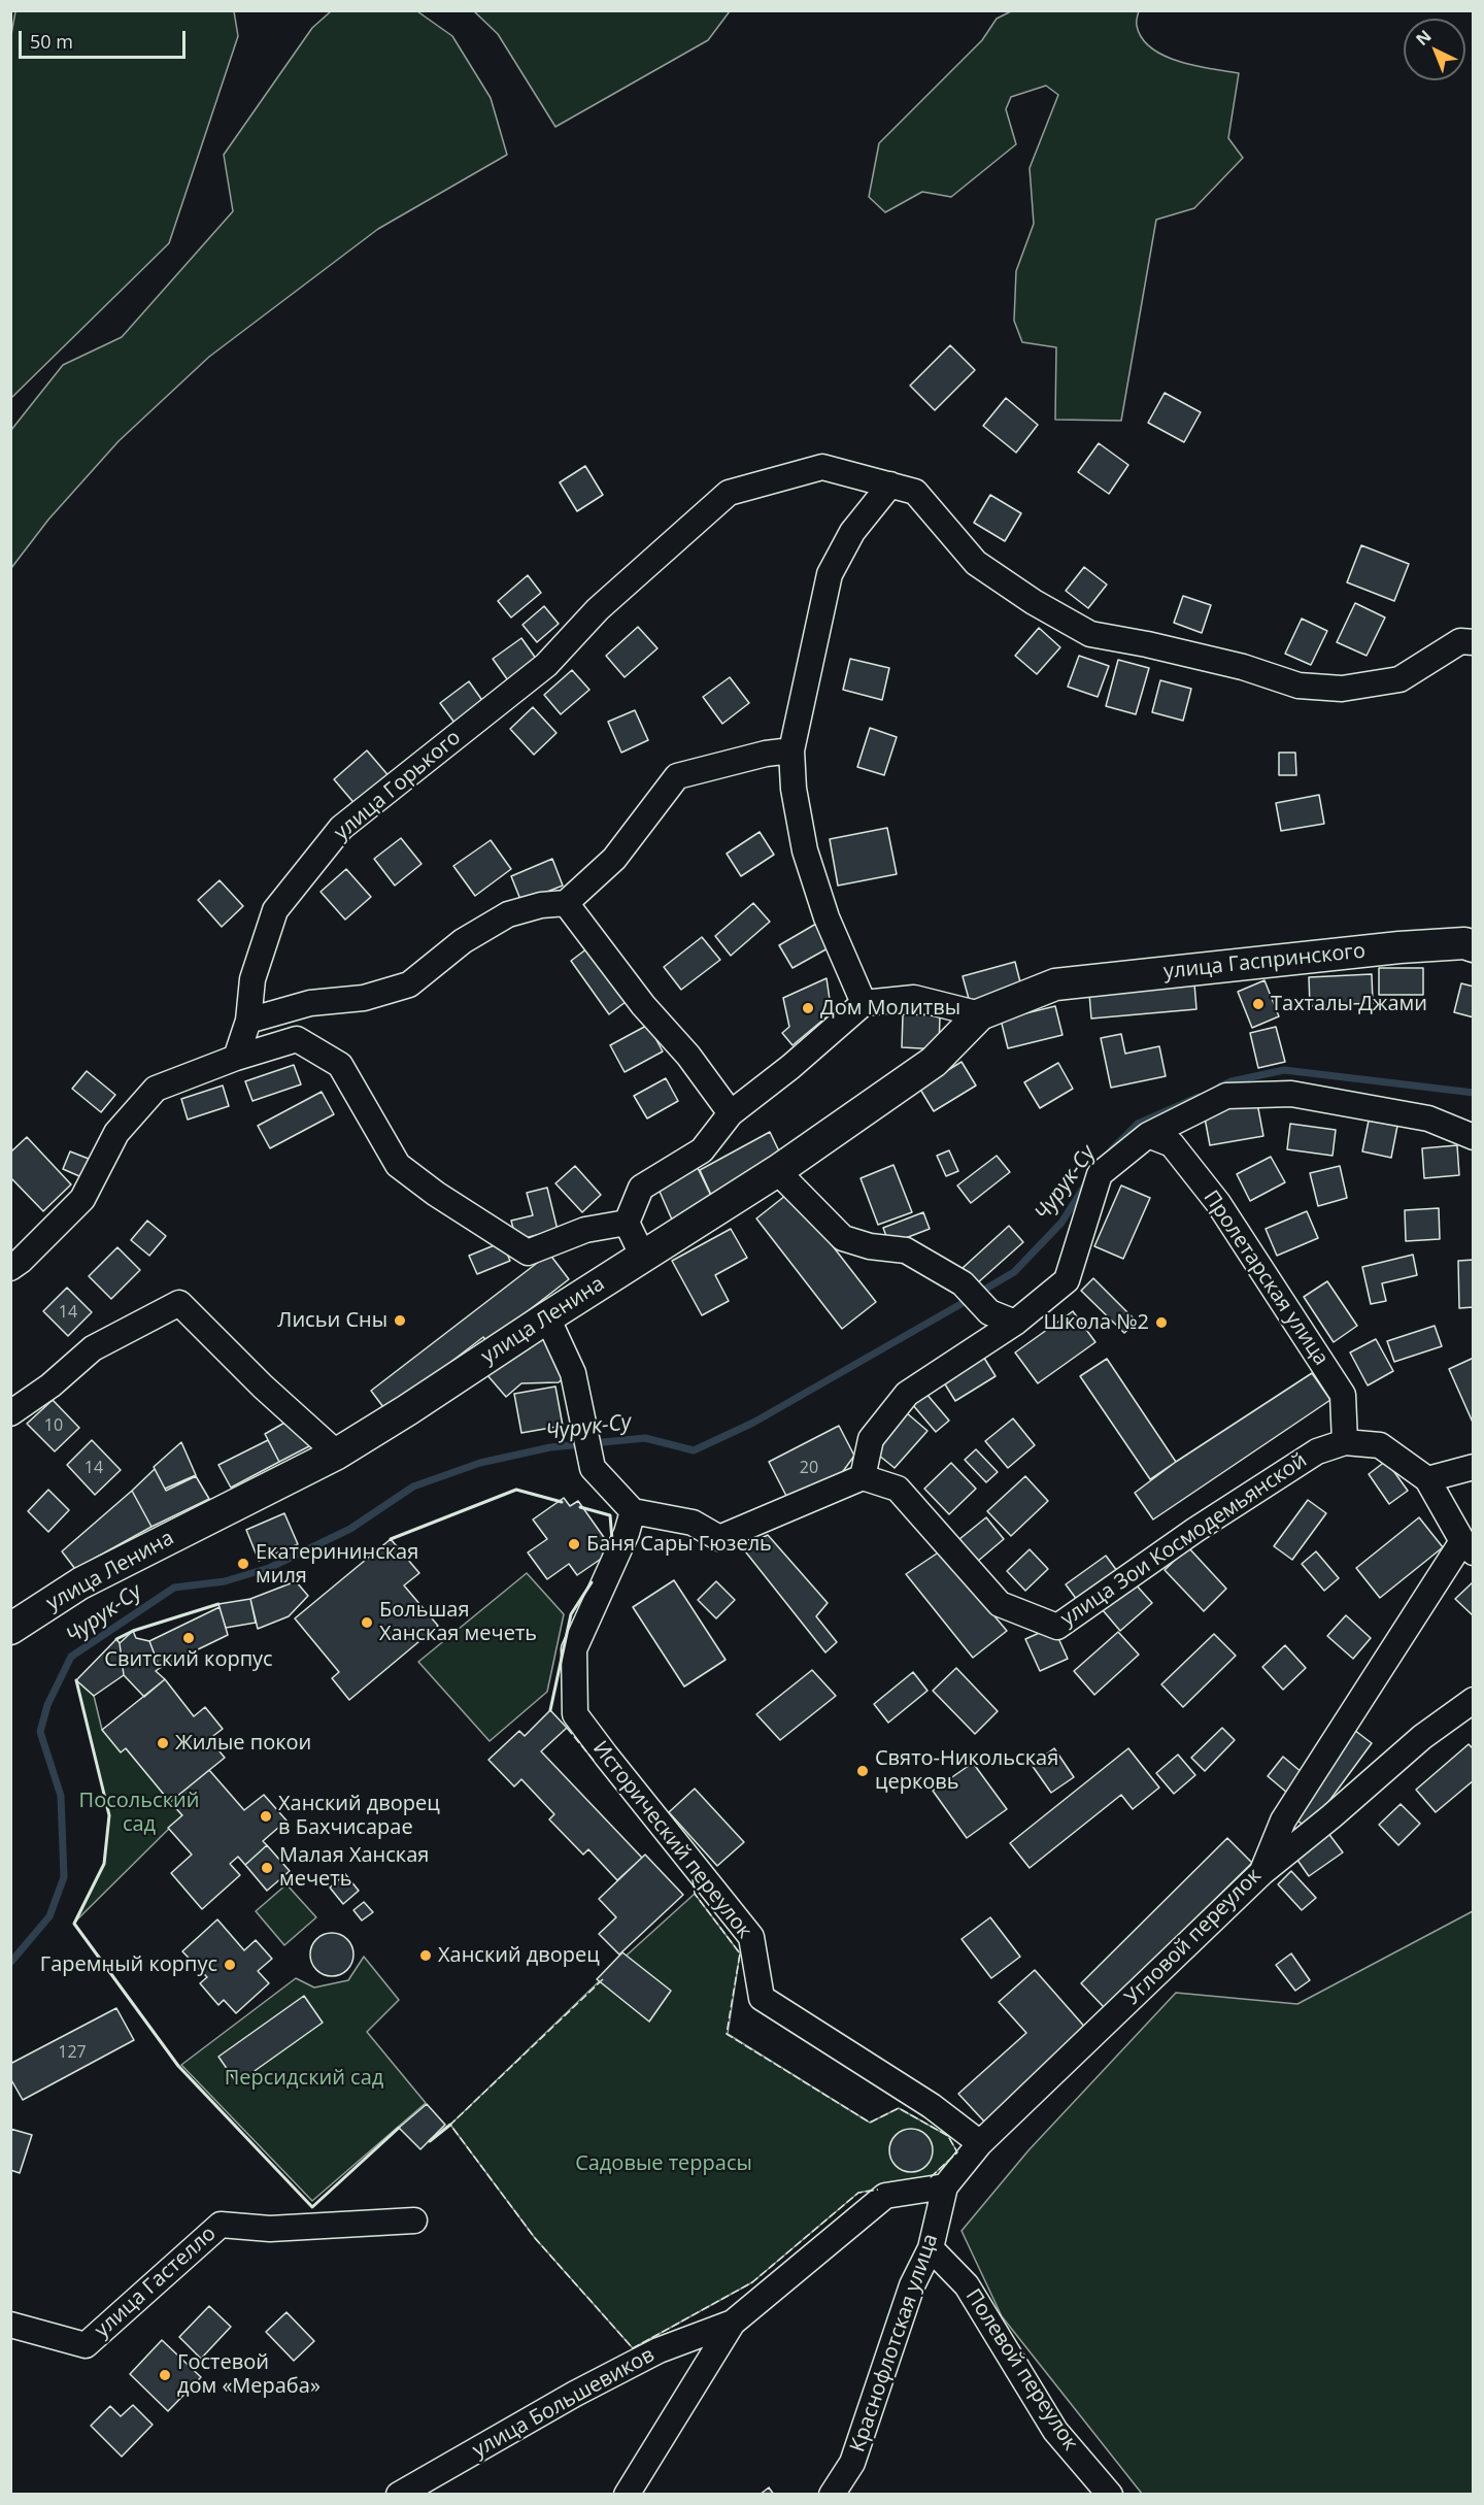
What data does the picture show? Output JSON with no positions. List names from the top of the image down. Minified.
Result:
{"streets":{"main road":["улица Гаспринского","улица Ленина"],"street":["улица Горького","Пролетарская улица","улица Зои Космодемьянской","Исторический переулок","Угловой переулок","улица Гастелло","Краснофлотская улица","Полевой переулок","улица Большевиков"]},"crossings":[["улица Гаспринского","улица Ленина"],["Пролетарская улица","улица Зои Космодемьянской"],["Исторический переулок","Угловой переулок"],["Угловой переулок","Краснофлотская улица"],["Краснофлотская улица","Полевой переулок"]],"water":["Чурук-Су"],"parks":["Посольский сад","Персидский сад","Садовые террасы"],"places":["Тахталы Джами","Дом Молитвы","Лисьи Сны","Школа №2","Баня Сары Гюзель","Екатерининская миля","Большая Ханская мечеть","Свитский корпус","Жилые покои","Свято-Никольская церковь","Ханский дворец в Бахчисарае","Малая Ханская мечеть","Ханский дворец","Гаремный корпус","Гостевой дом «Мераба»"],"house_numbers":["14","10","14","20","127"],"scale_bar":"50 m","north":"top left"}
